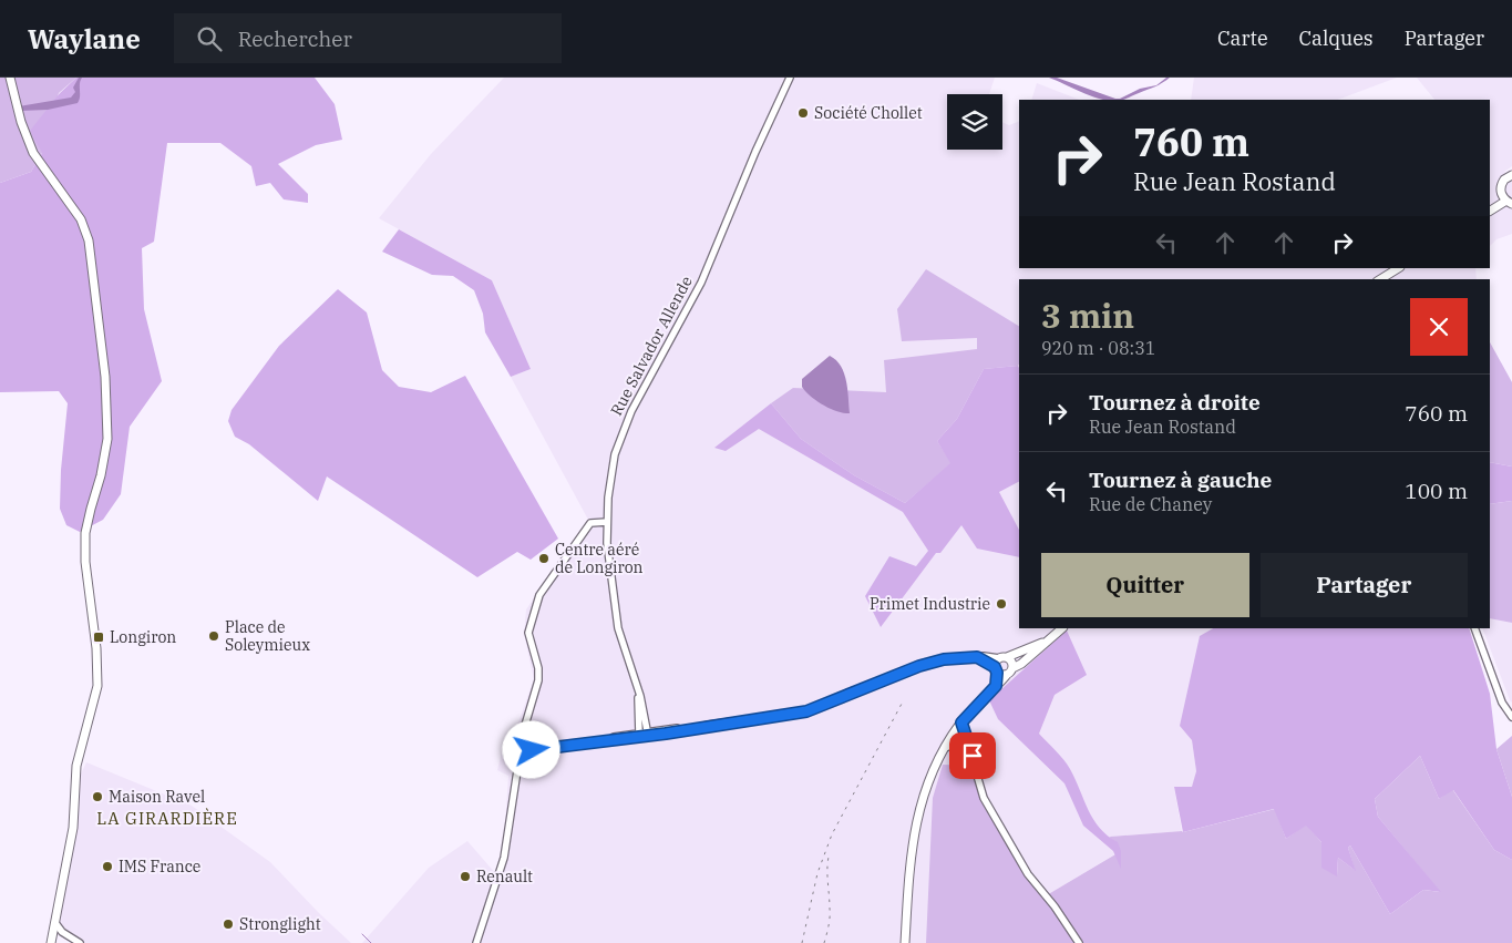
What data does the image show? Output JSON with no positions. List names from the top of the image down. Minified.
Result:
{"streets":{"street":["Rue Salvador Allende"]},"districts":["LA GIRARDIÈRE"],"places":{"other":["Société Chollet","Centre aéré de Longiron","Primet Industrie","Place de Soleymieux","Maison Ravel","IMS France","Renault","Stronglight"],"transit":["Longiron"]},"page":{"header":"Waylane","search":"Rechercher","nav":["Carte","Calques","Partager"],"turn":["760 m","Rue Jean Rostand"],"heading":["3 min","920 m · 08:31"],"list":[{"name":"Tournez à droite","note":"Rue Jean Rostand","value":"760 m"},{"name":"Tournez à gauche","note":"Rue de Chaney","value":"100 m"}],"buttons":["Quitter","Partager"]}}
